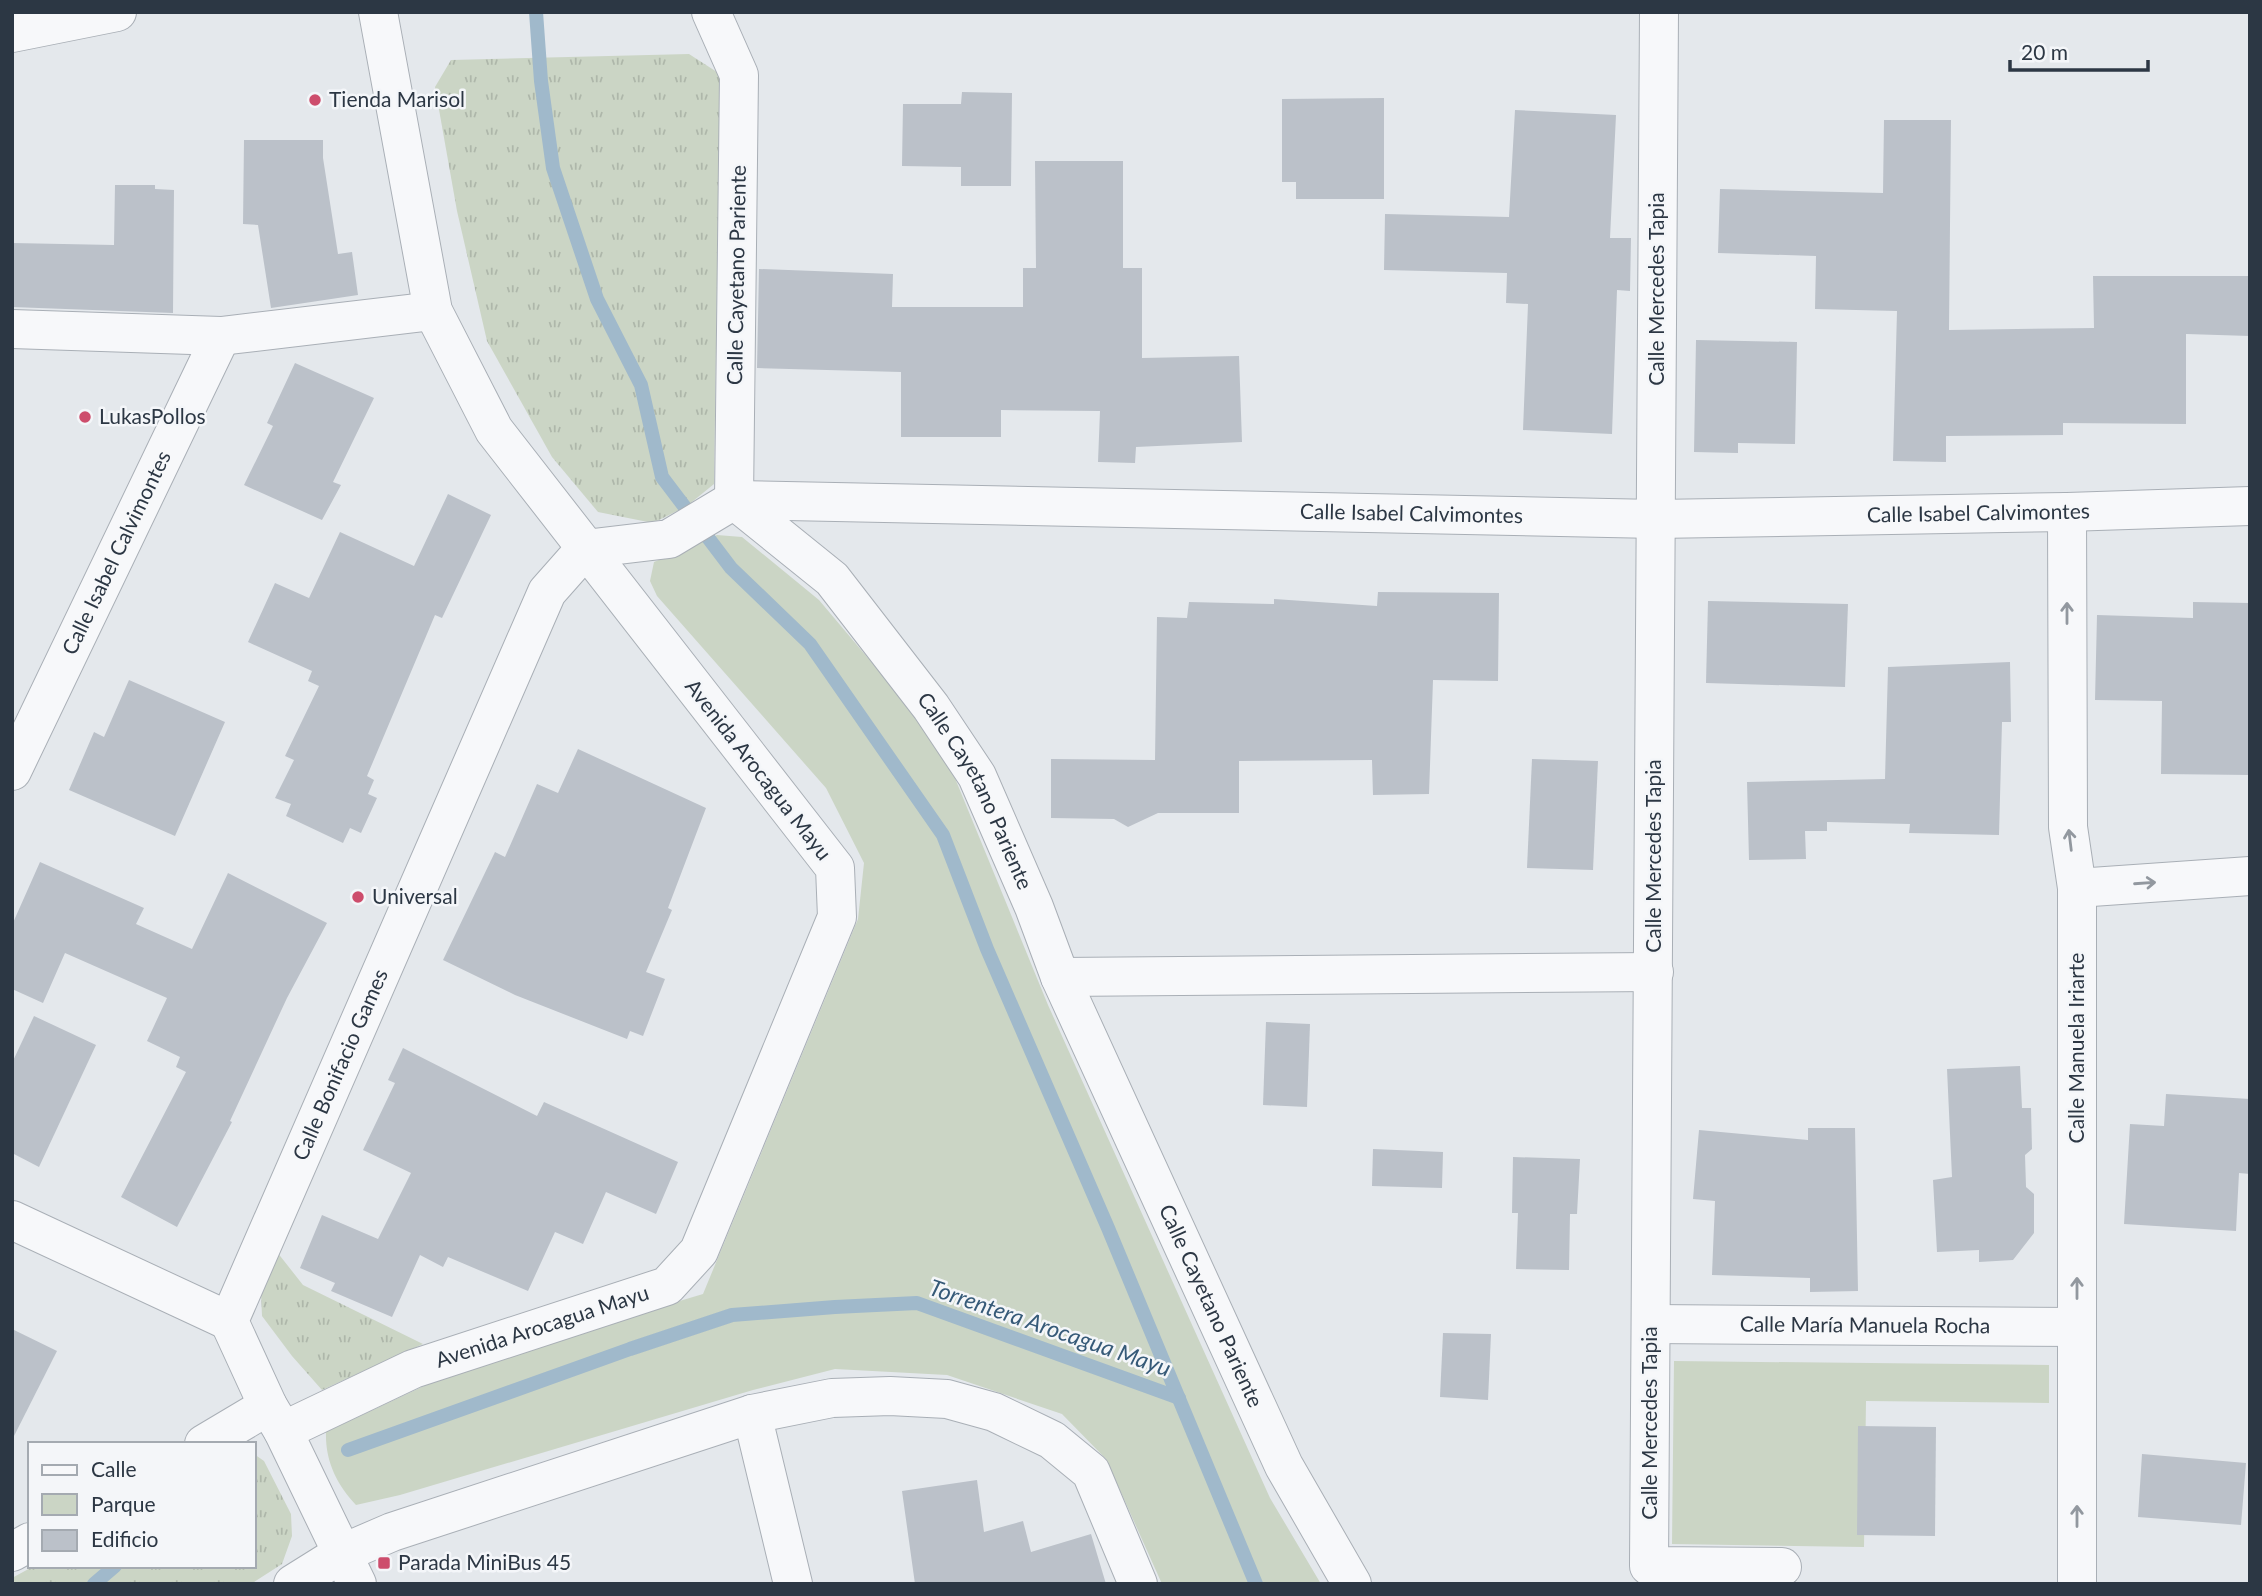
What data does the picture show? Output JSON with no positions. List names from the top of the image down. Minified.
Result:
{"streets":{"street":["Calle Cayetano Pariente","Calle Mercedes Tapia","Calle Isabel Calvimontes","Avenida Arocagua Mayu","Calle Manuela Iriarte","Calle Bonifacio Games","Calle María Manuela Rocha"]},"crossings":[["Calle Cayetano Pariente","Calle Isabel Calvimontes"],["Calle Mercedes Tapia","Calle Isabel Calvimontes"],["Calle Mercedes Tapia","Calle María Manuela Rocha"],["Calle Isabel Calvimontes","Calle Manuela Iriarte"],["Avenida Arocagua Mayu","Calle Bonifacio Games"],["Calle Manuela Iriarte","Calle María Manuela Rocha"]],"one_way":["Calle Manuela Iriarte"],"water":["Torrentera Arocagua Mayu"],"places":{"other":["Tienda Marisol","LukasPollos","Universal"],"transit":["Parada MiniBus 45"]},"legend":["Calle","Parque","Edificio"],"scale_bar":"20 m"}
